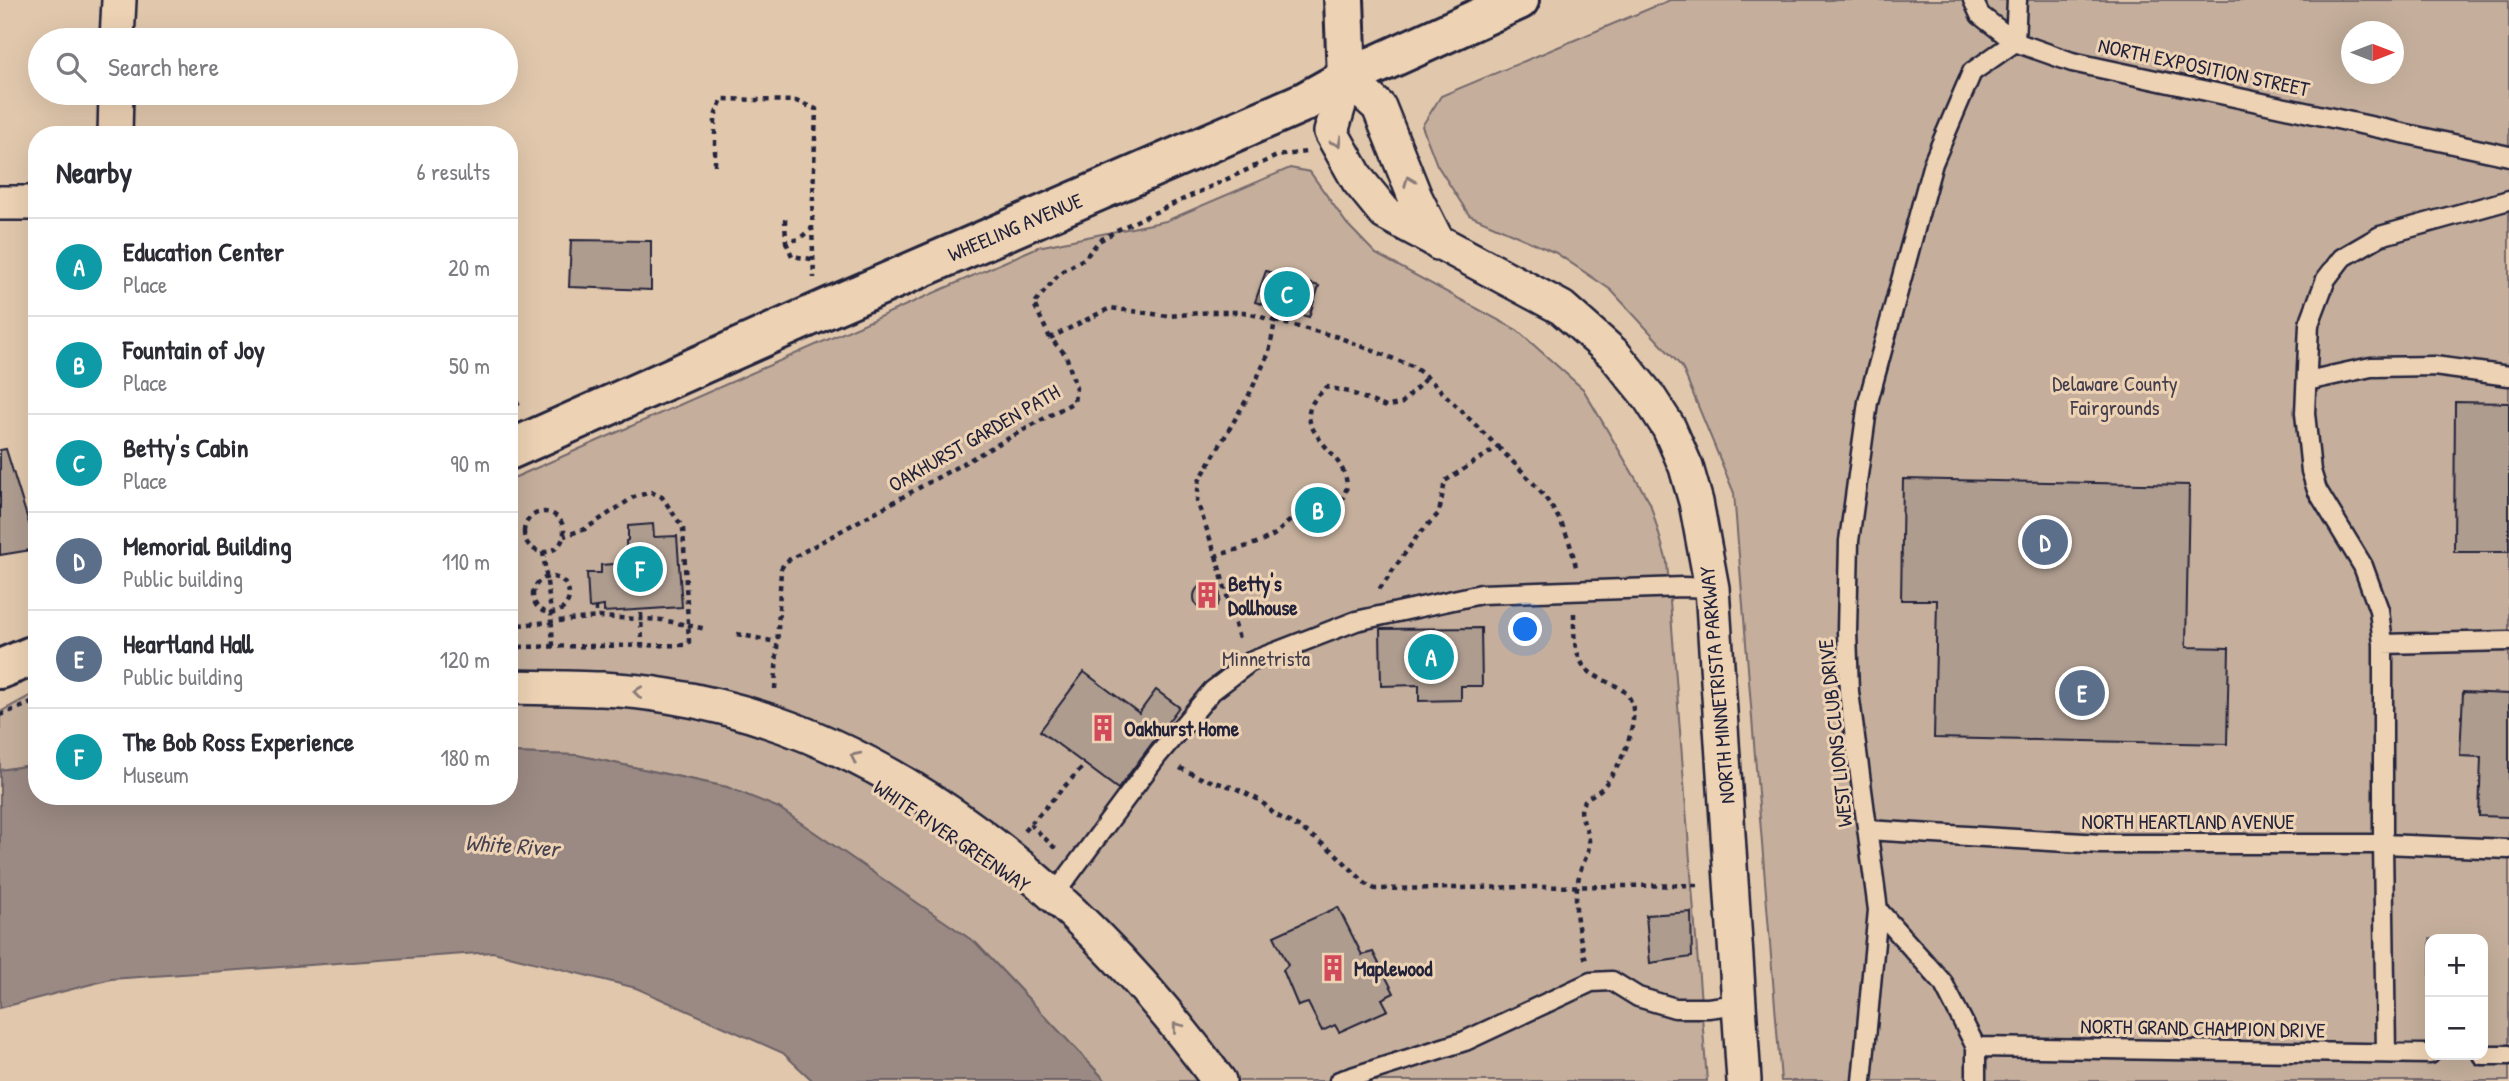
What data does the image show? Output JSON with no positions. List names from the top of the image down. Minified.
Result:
{"streets":{"main road":["WHEELING AVENUE"],"street":["NORTH MINNETRISTA PARKWAY"],"lane":["NORTH EXPOSITION STREET","WEST LIONS CLUB DRIVE","NORTH HEARTLAND AVENUE","NORTH GRAND CHAMPION DRIVE"],"path":["OAKHURST GARDEN PATH"]},"crossings":[["NORTH EXPOSITION STREET","WEST LIONS CLUB DRIVE"],["WHEELING AVENUE","NORTH MINNETRISTA PARKWAY"],["WEST LIONS CLUB DRIVE","NORTH HEARTLAND AVENUE"]],"water":["White River"],"parks":["Delaware County Fairgrounds","Minnetrista"],"places":{"building":["Betty's Dollhouse","Oakhurst Home","Maplewood"]},"north":"right","page":{"search":"Search here","heading":["Nearby","6 results"],"list":[{"mark":"A","name":"Education Center","note":"Place","value":"20 m"},{"mark":"B","name":"Fountain of Joy","note":"Place","value":"50 m"},{"mark":"C","name":"Betty's Cabin","note":"Place","value":"90 m"},{"mark":"D","name":"Memorial Building","note":"Public building","value":"110 m"},{"mark":"E","name":"Heartland Hall","note":"Public building","value":"120 m"},{"mark":"F","name":"The Bob Ross Experience","note":"Museum","value":"180 m"}],"pins":["C","B","D","F","A","E"],"map_buttons":["+","−"]}}
